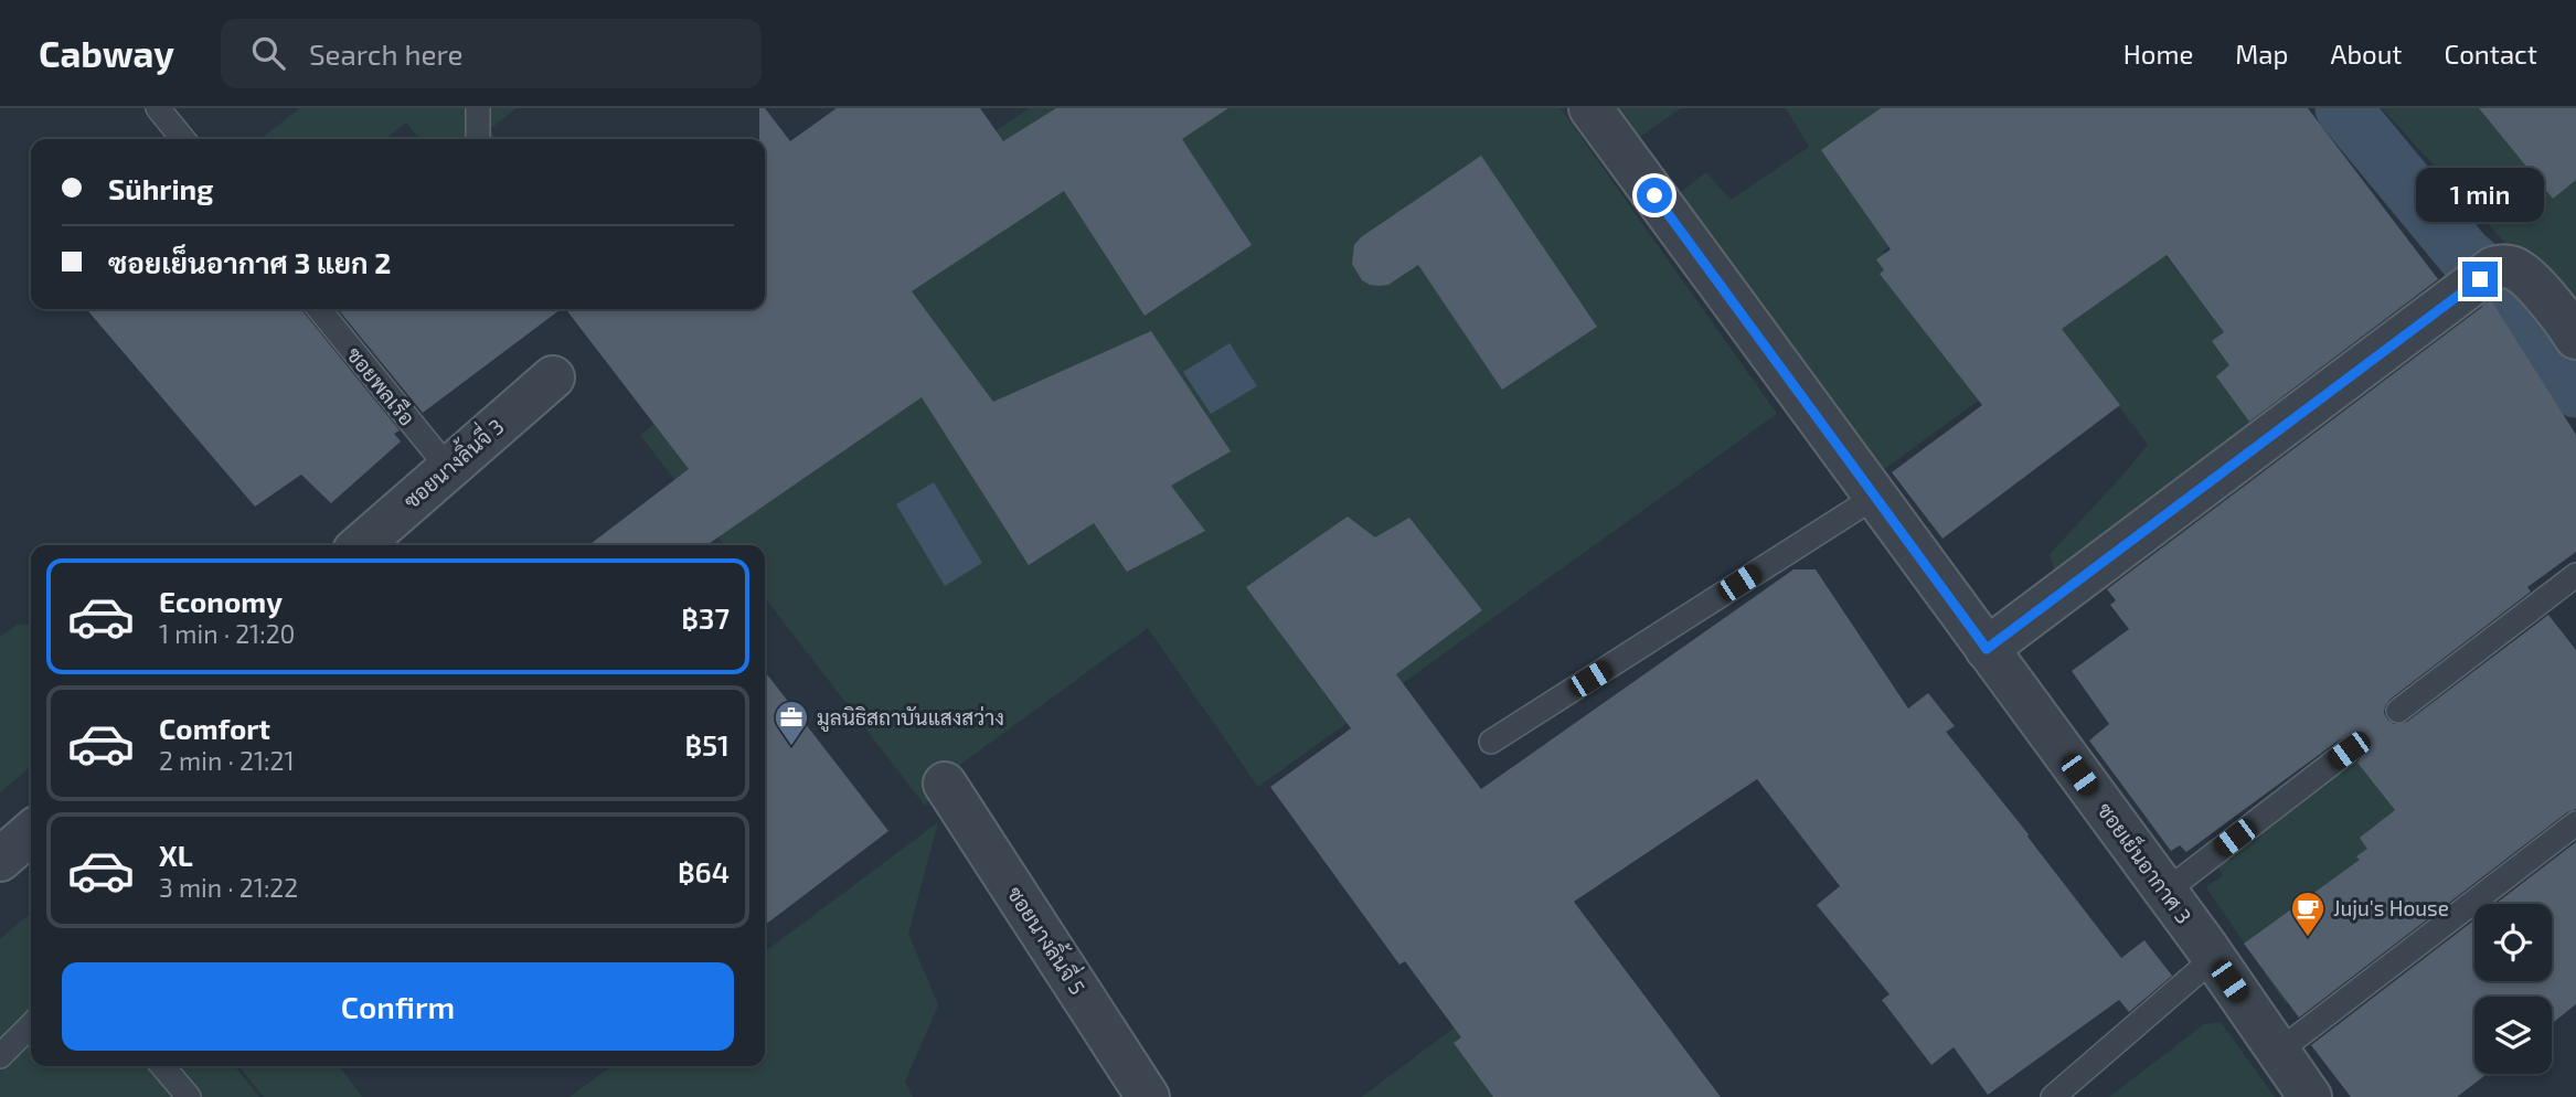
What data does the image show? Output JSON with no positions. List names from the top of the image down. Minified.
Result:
{"streets":{"street":["ซอยนางลิ้นจี่ 3","ซอยเย็นอากาศ 3","ซอยนางลิ้นจี่ 5"],"lane":["ซอยพลเรือ"]},"crossings":[["ซอยพลเรือ","ซอยนางลิ้นจี่ 3"]],"places":{"office":["มูลนิธิสถาบันแสงสว่าง"],"cafe":["Juju's House"]},"page":{"header":"Cabway","search":"Search here","nav":["Home","Map","About","Contact"],"banner":["Sühring","ซอยเย็นอากาศ 3 แยก 2"],"bubble":"1 min","list":[{"name":"Economy","note":"1 min · 21:20","value":"฿37"},{"name":"Comfort","note":"2 min · 21:21","value":"฿51"},{"name":"XL","note":"3 min · 21:22","value":"฿64"}],"buttons":"Confirm"}}
